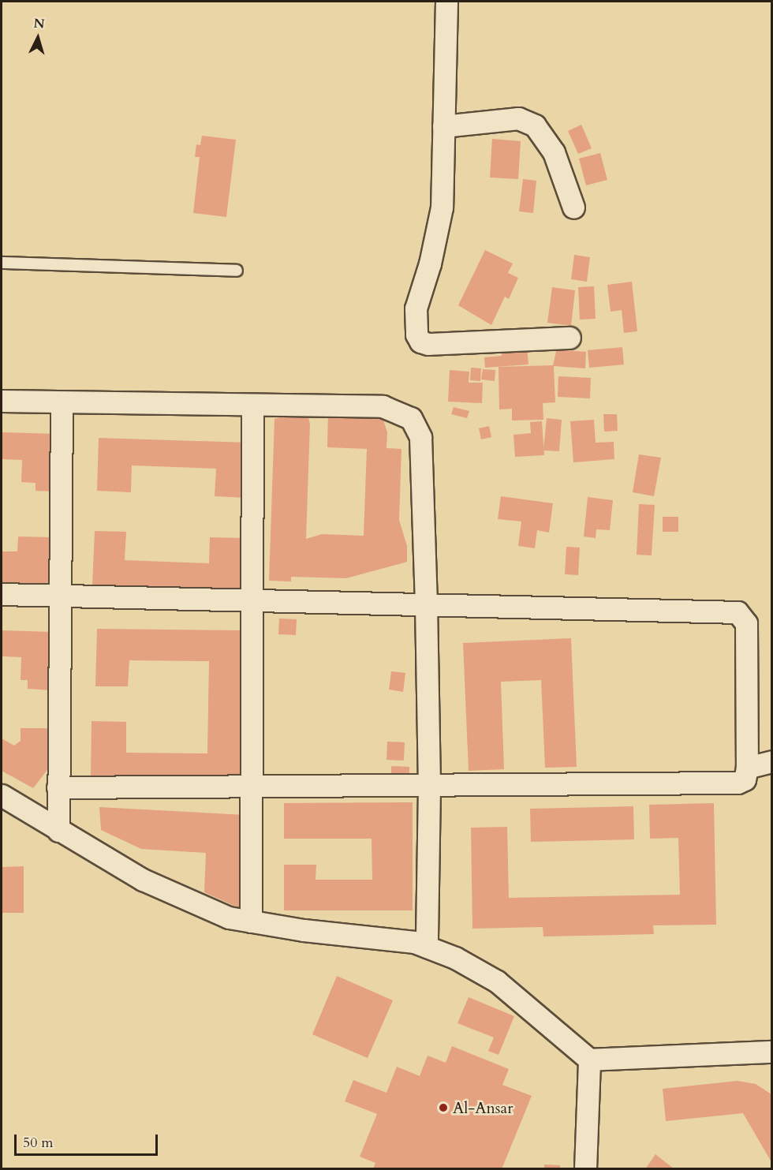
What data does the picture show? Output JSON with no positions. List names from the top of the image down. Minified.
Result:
{"places":["Al-Ansar"],"scale_bar":"50 m","north":"top"}
